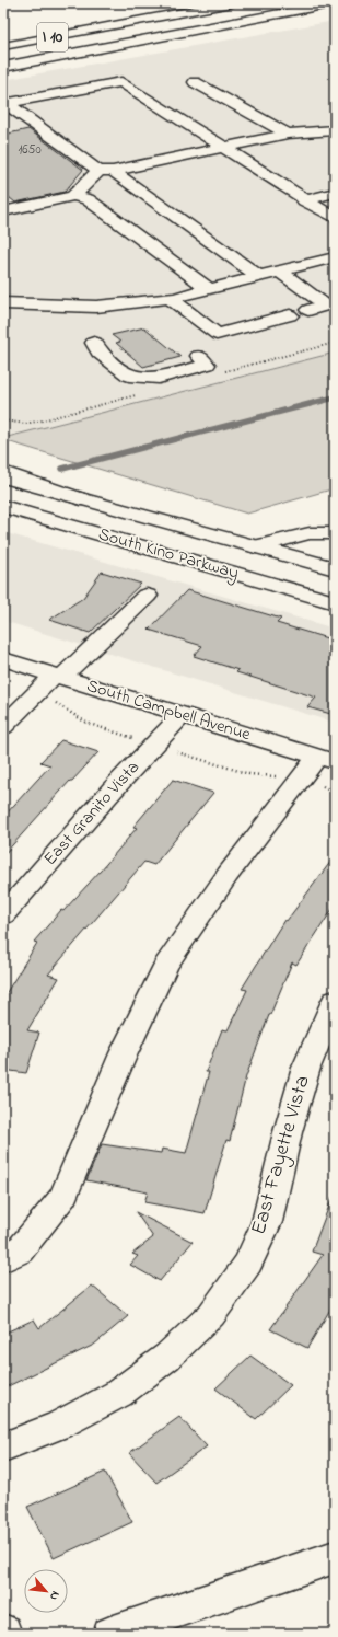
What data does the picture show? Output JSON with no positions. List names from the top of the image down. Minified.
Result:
{"streets":{"main road":["I 10","South Kino Parkway","South Campbell Avenue","East Granito Vista","East Fayette Vista"]},"crossings":[["South Campbell Avenue","East Granito Vista"]],"house_numbers":["1650"],"north":"bottom right"}
